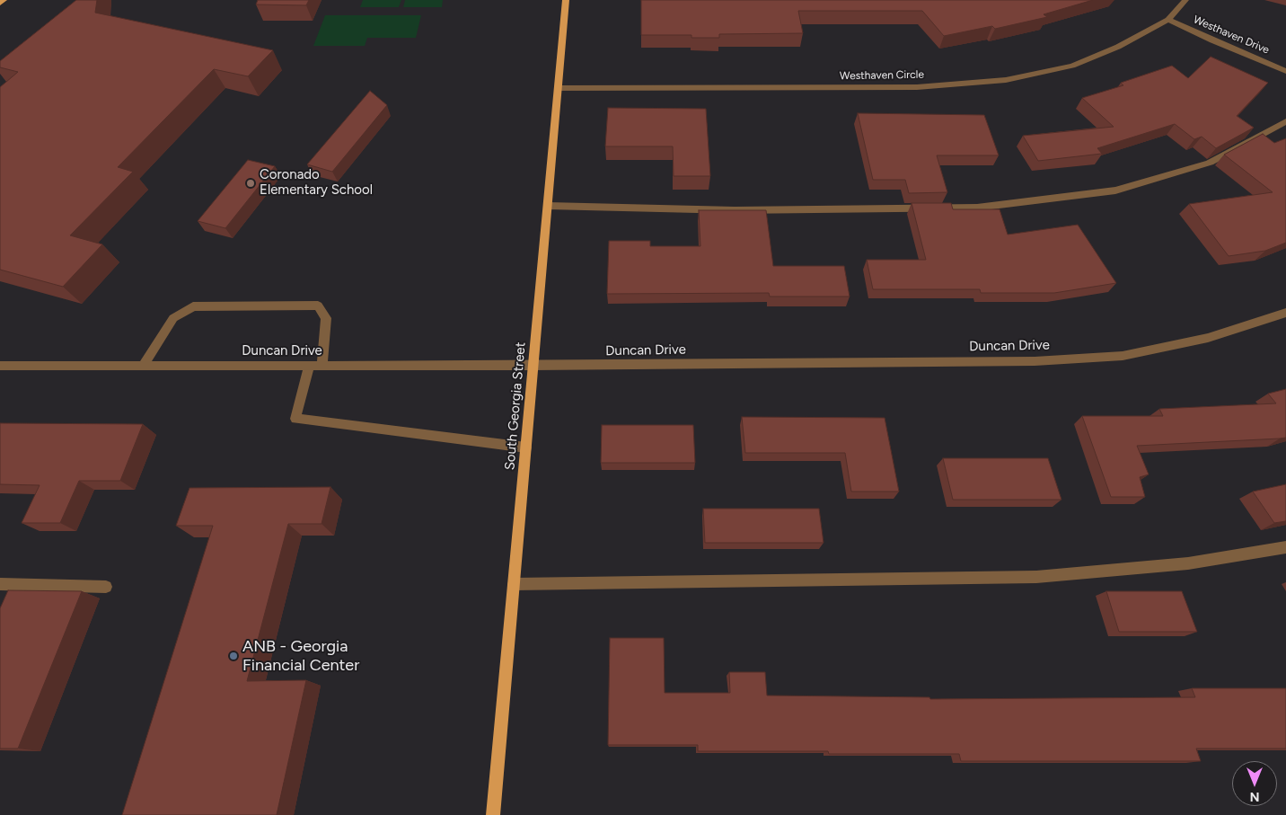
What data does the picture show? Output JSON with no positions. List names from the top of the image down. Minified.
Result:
{"streets":{"main road":["South Georgia Street"],"street":["Westhaven Drive","Westhaven Circle","Duncan Drive"]},"crossings":[["Westhaven Drive","Westhaven Circle"],["Westhaven Circle","South Georgia Street"],["Duncan Drive","South Georgia Street"]],"places":["Coronado Elementary School","ANB - Georgia Financial Center"],"north":"bottom"}
